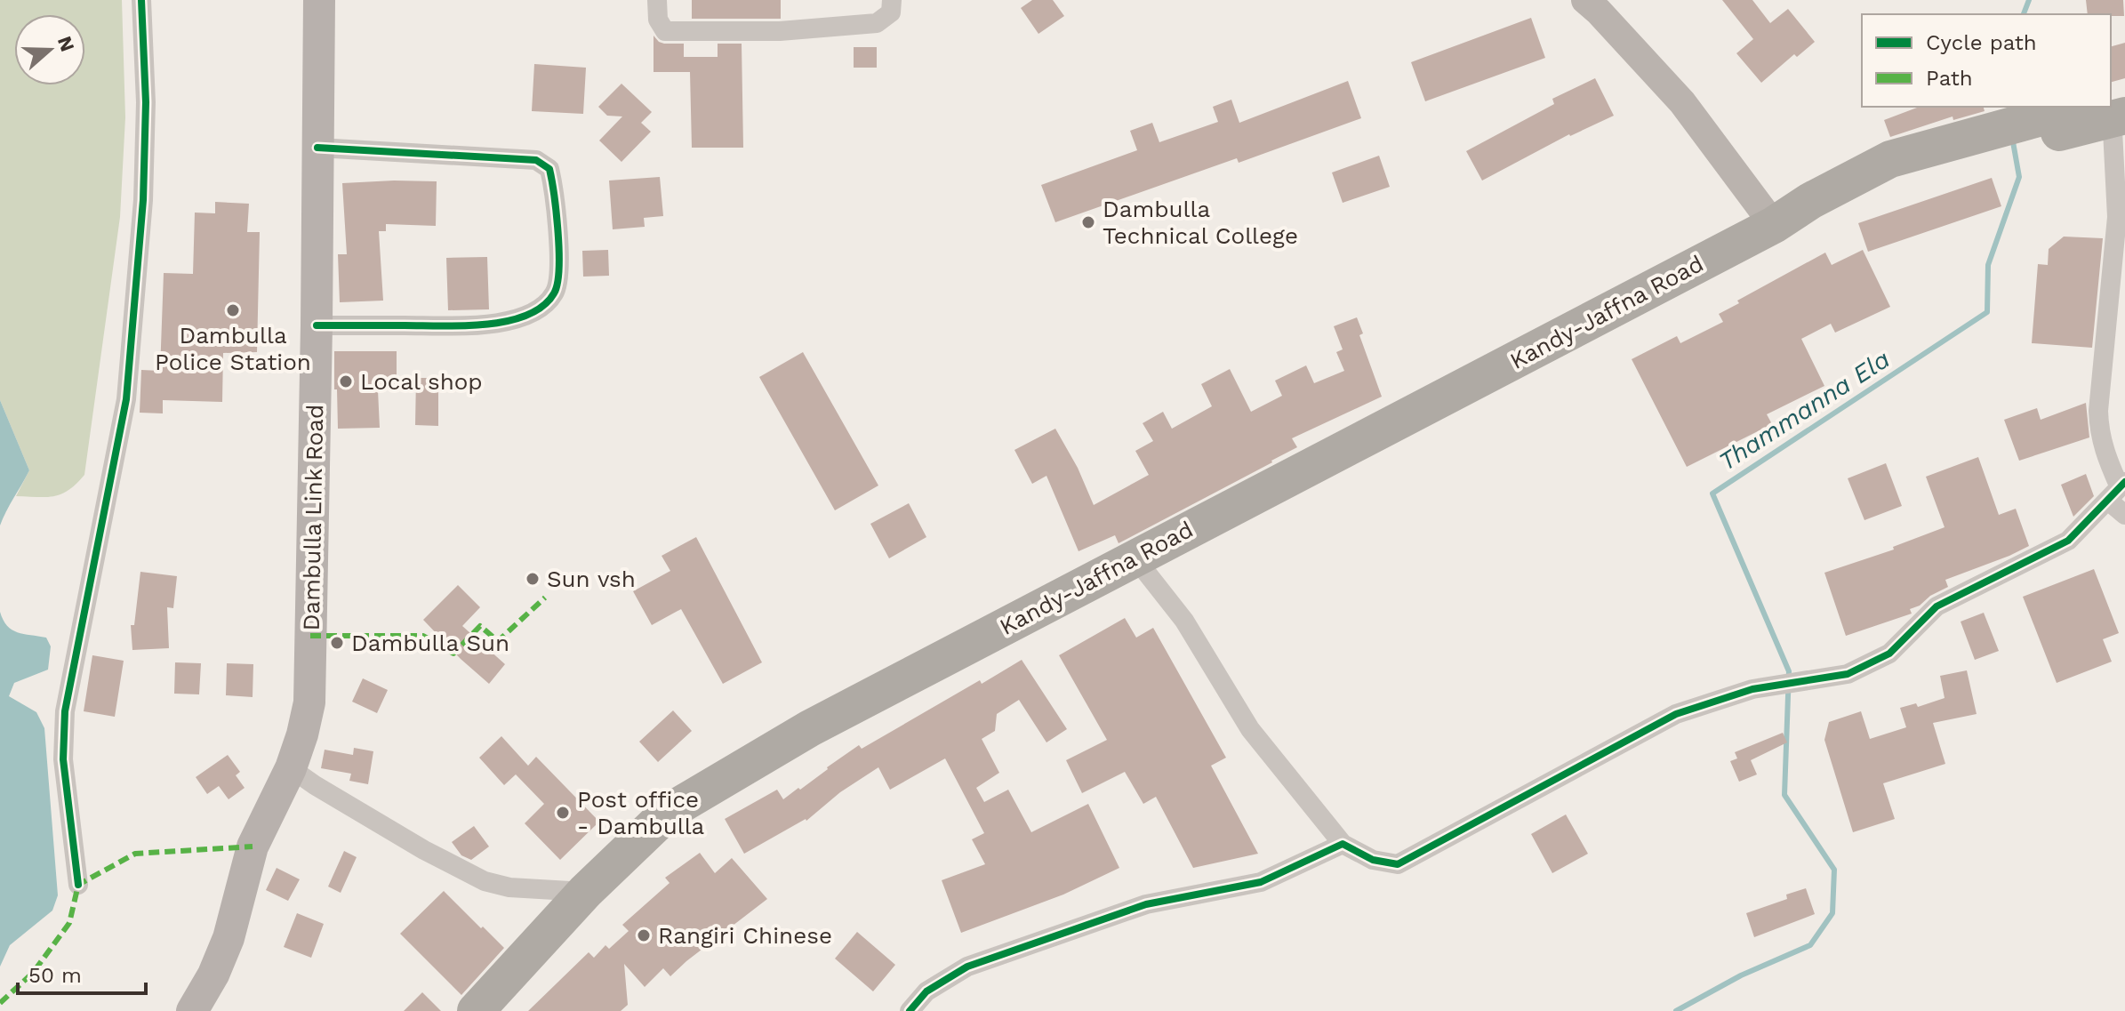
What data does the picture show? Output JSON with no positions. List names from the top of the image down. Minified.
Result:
{"streets":{"highway":["Kandy-Jaffna Road"],"main road":["Dambulla Link Road"]},"water":["Thammanna Ela"],"places":["Dambulla Technical College","Dambulla Police Station","Local shop","Sun vsh","Dambulla Sun","Post office - Dambulla","Rangiri Chinese"],"legend":["Cycle path","Path"],"scale_bar":"50 m","north":"right"}
